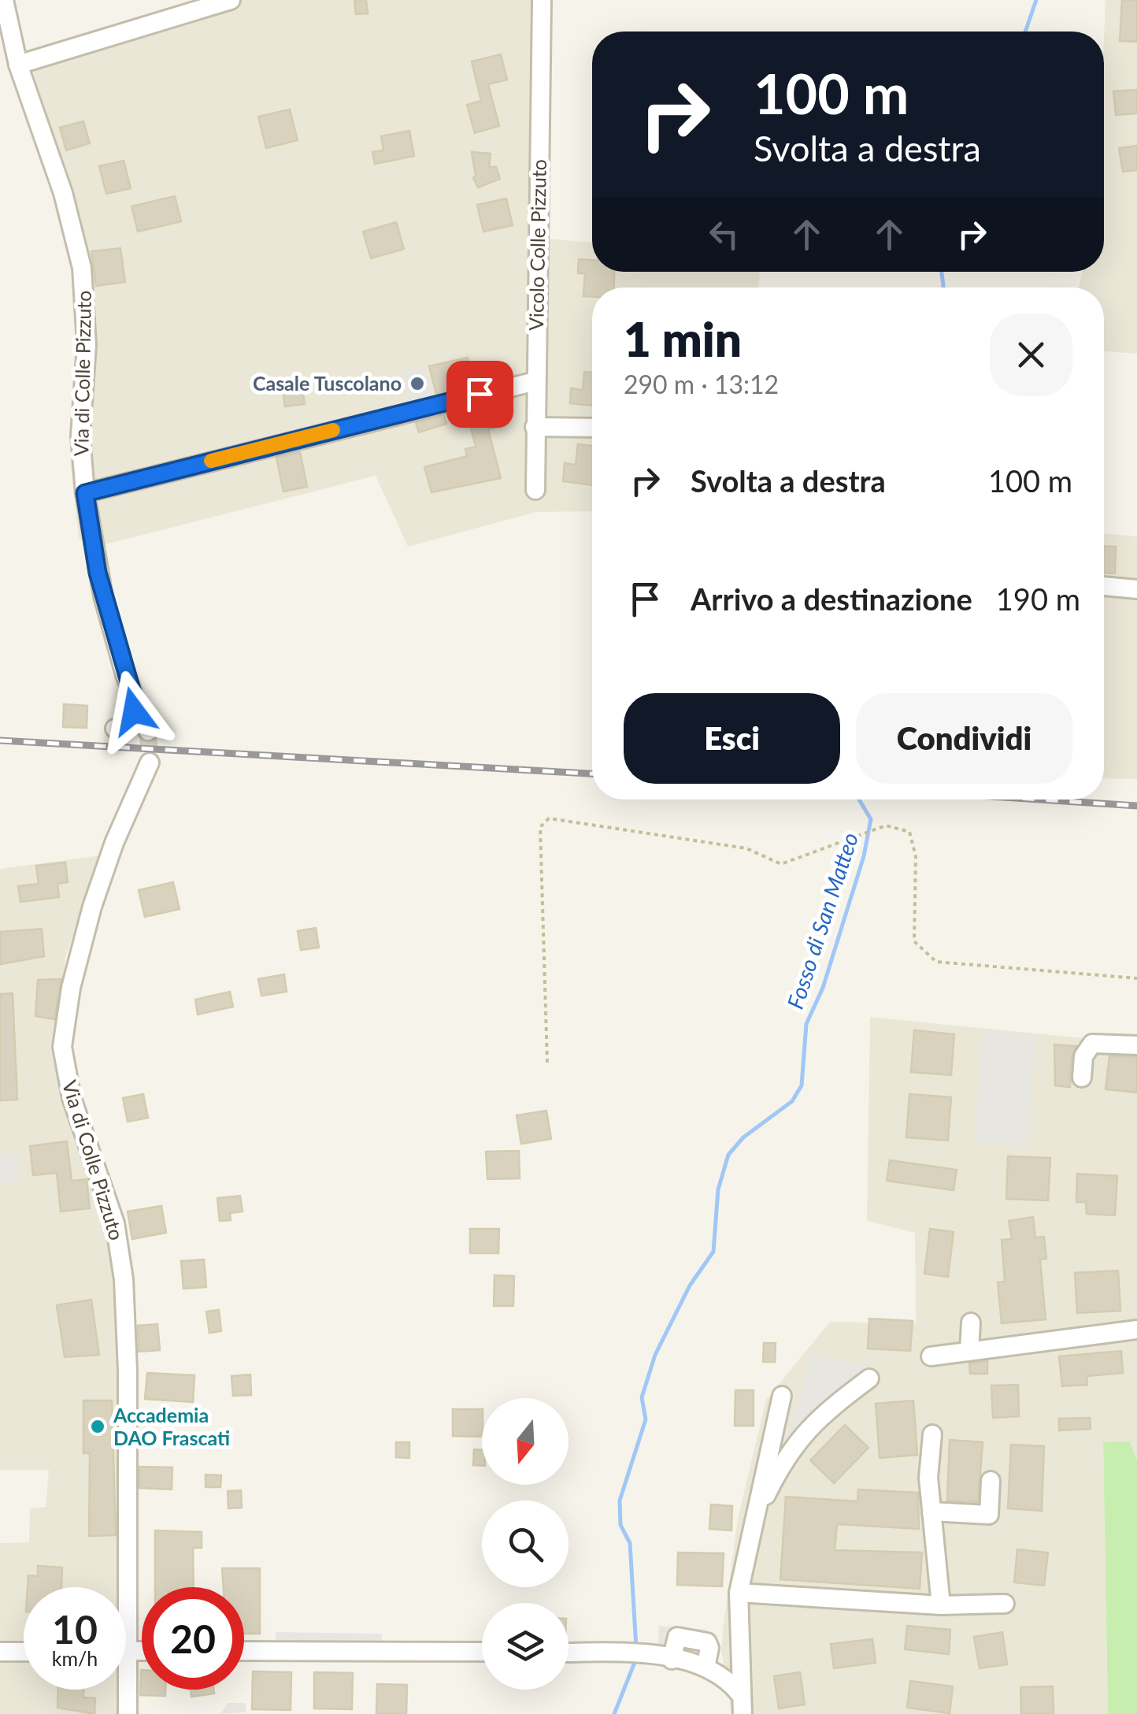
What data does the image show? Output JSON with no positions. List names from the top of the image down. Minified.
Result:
{"streets":{"street":["Vicolo Colle Pizzuto","Via di Colle Pizzuto"]},"water":["Fosso di San Matteo"],"places":["Casale Tuscolano","Accademia DAO Frascati"],"north":"bottom","page":{"turn":["100 m","Svolta a destra"],"heading":["1 min","290 m · 13:12"],"list":[{"name":"Svolta a destra","value":"100 m"},{"name":"Arrivo a destinazione","value":"190 m"}],"buttons":["Esci","Condividi"],"speed":"10 km/h","limit":"20"}}
